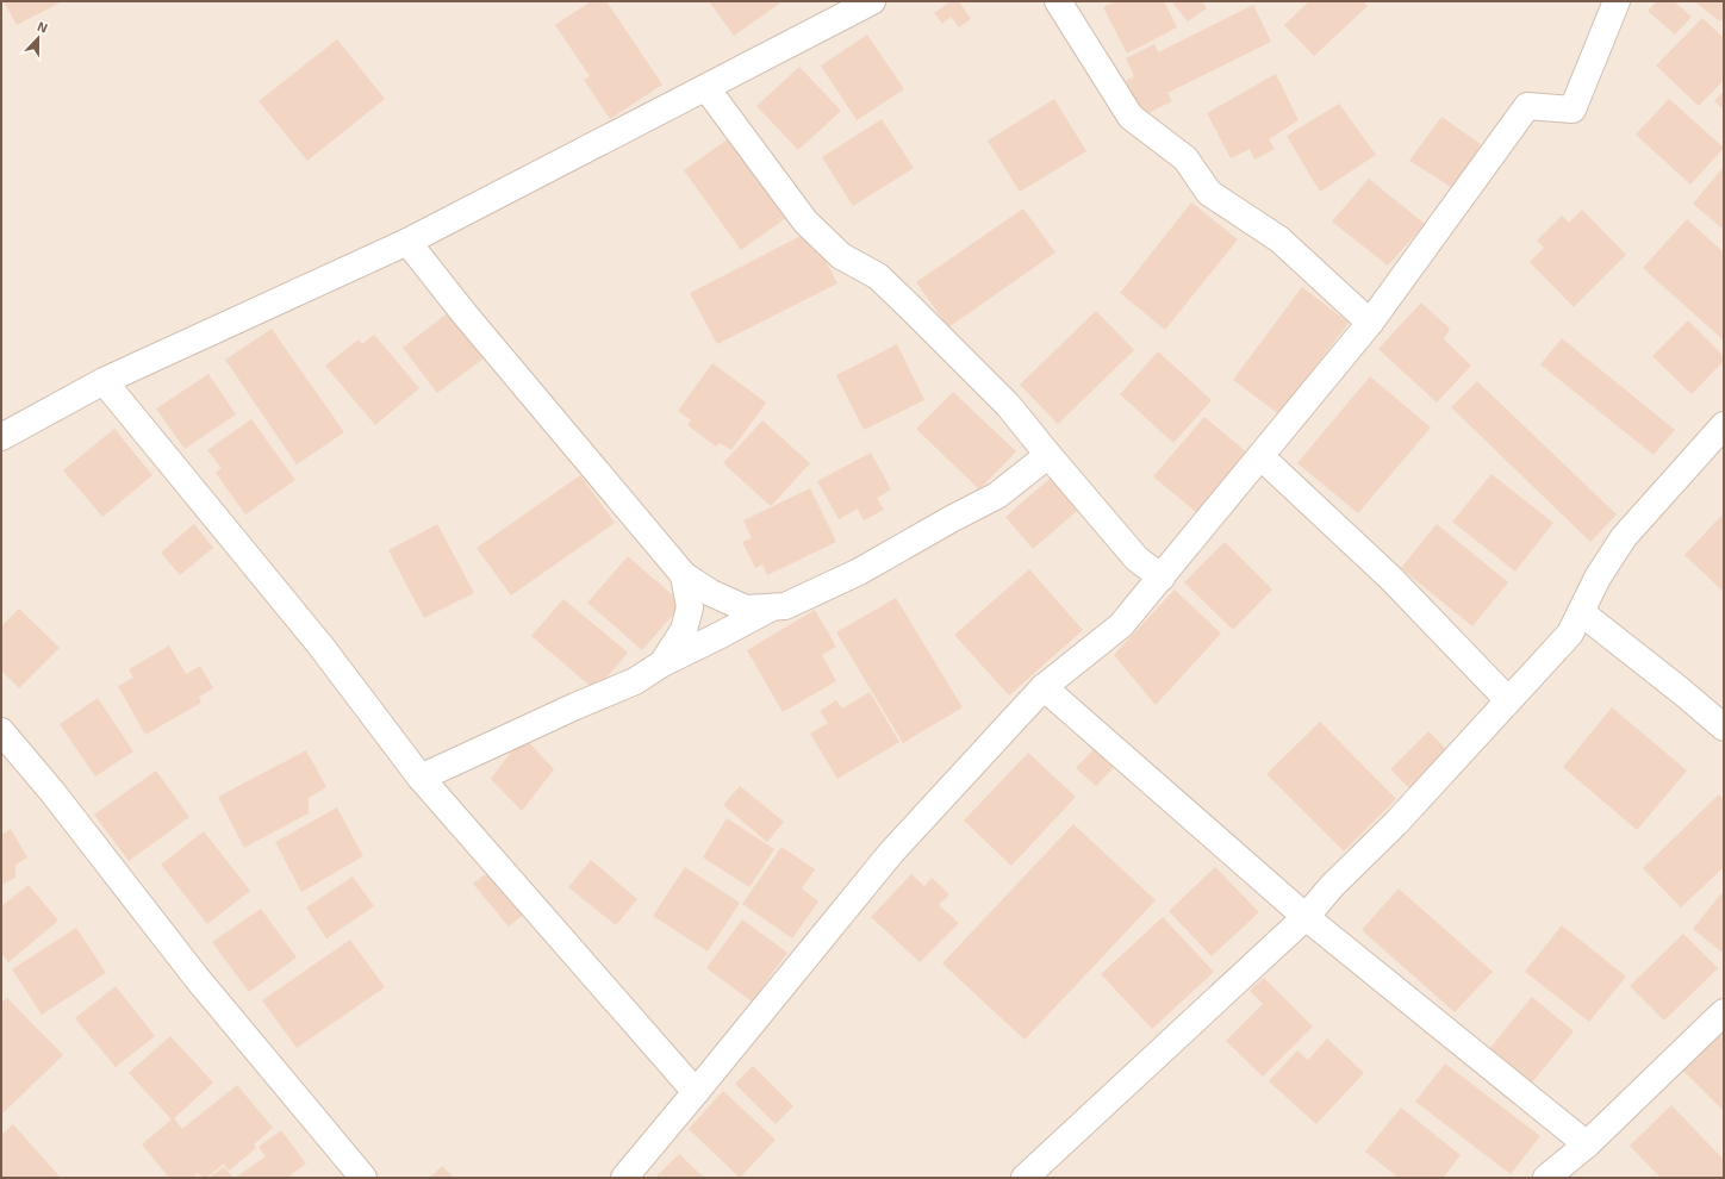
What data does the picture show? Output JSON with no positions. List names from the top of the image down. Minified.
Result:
{"north":"top"}
